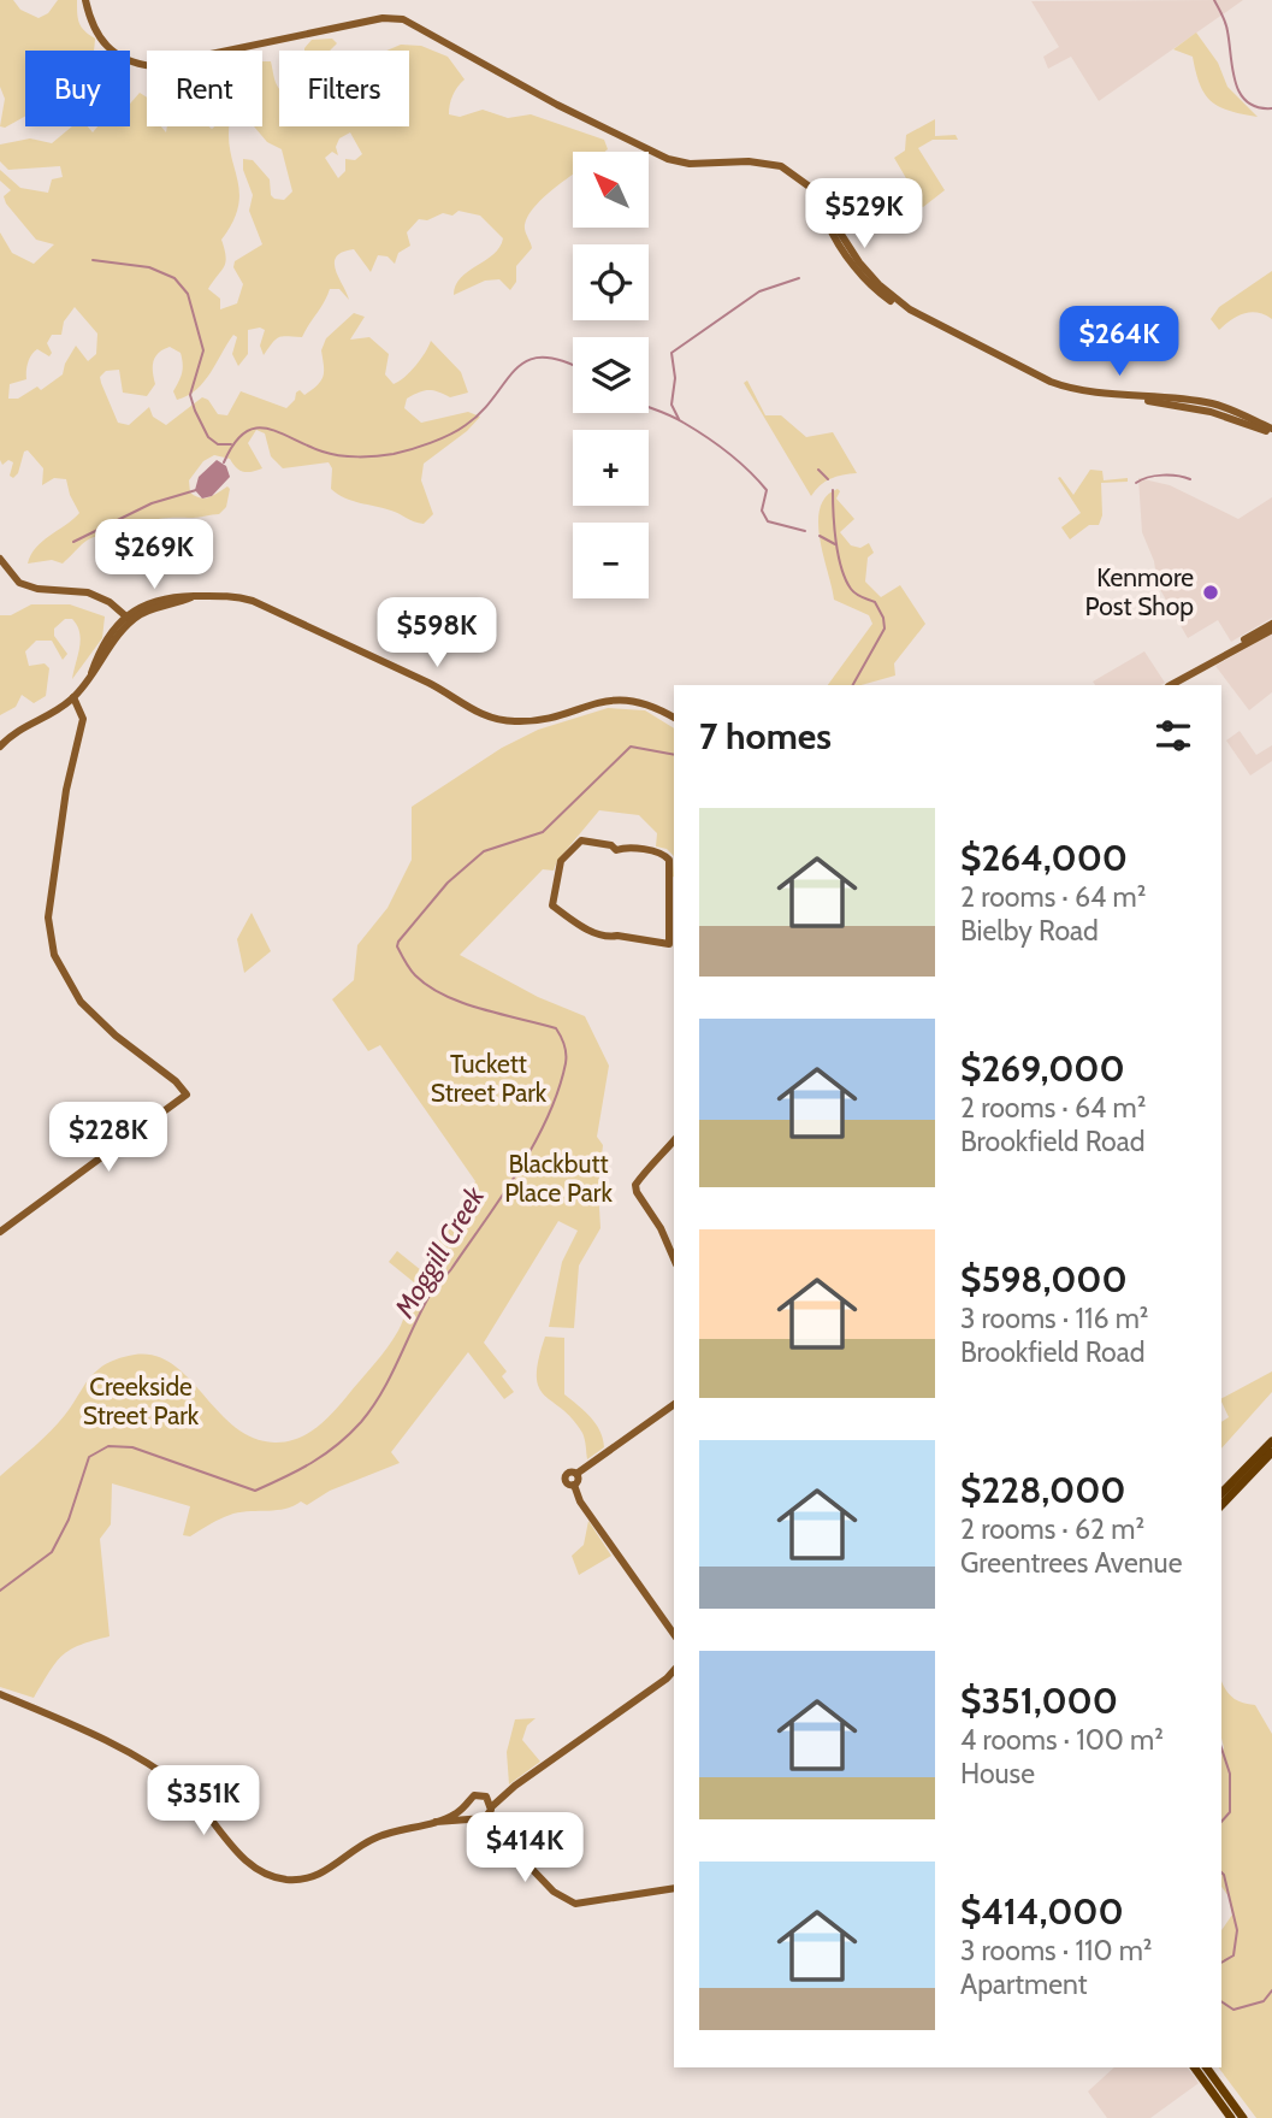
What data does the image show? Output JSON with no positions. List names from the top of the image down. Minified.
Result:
{"water":["Moggill Creek"],"parks":["Tuckett Street Park","Blackbutt Place Park","Creekside Street Park"],"places":["Kenmore Post Shop"],"north":"top left","page":{"chip":["Buy","Rent","Filters"],"map_buttons":["+","−"],"price":["$529K","$264K","$269K","$598K","$228K","$351K","$414K"],"heading":"7 homes","list":[{"name":"$264,000","note":"2 rooms · 64 m² · Bielby Road"},{"name":"$269,000","note":"2 rooms · 64 m² · Brookfield Road"},{"name":"$598,000","note":"3 rooms · 116 m² · Brookfield Road"},{"name":"$228,000","note":"2 rooms · 62 m² · Greentrees Avenue"},{"name":"$351,000","note":"4 rooms · 100 m² · House"},{"name":"$414,000","note":"3 rooms · 110 m² · Apartment"}]}}
